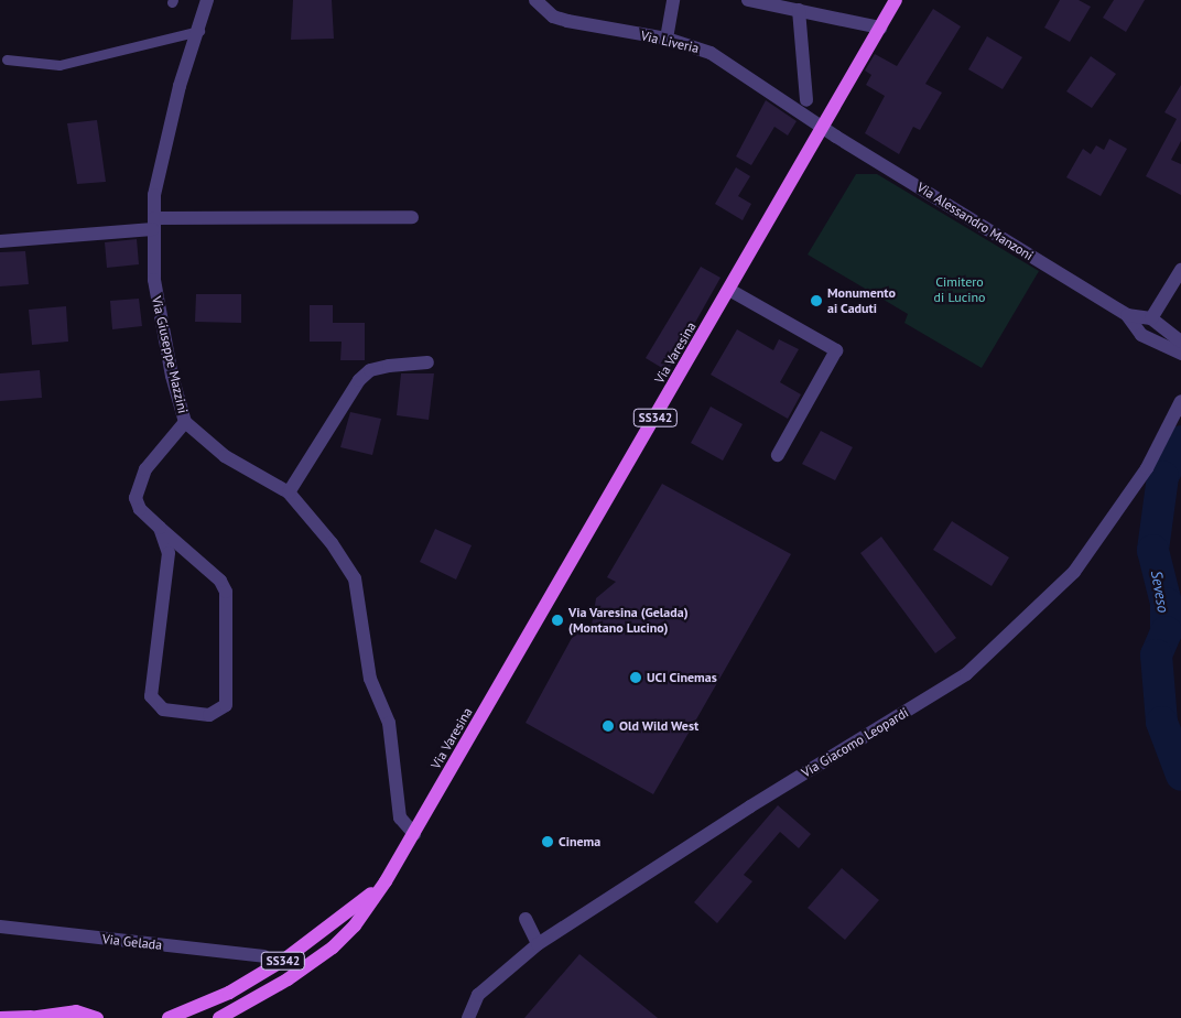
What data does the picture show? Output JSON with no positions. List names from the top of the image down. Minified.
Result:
{"streets":{"main road":["Via Varesina","SS342"],"street":["Via Liveria","Via Alessandro Manzoni","Via Giuseppe Mazzini","Via Giacomo Leopardi","Via Gelada"]},"crossings":[["Via Liveria","Via Alessandro Manzoni"],["Via Liveria","Via Varesina"],["Via Alessandro Manzoni","Via Varesina"],["Via Varesina","Via Giuseppe Mazzini"],["Via Varesina","SS342"],["Via Giuseppe Mazzini","SS342"]],"water":["Seveso"],"parks":["Cimitero di Lucino"],"places":["Monumento ai Caduti","Via Varesina (Gelada) (Montano Lucino)","UCI Cinemas","Old Wild West","Cinema"]}
